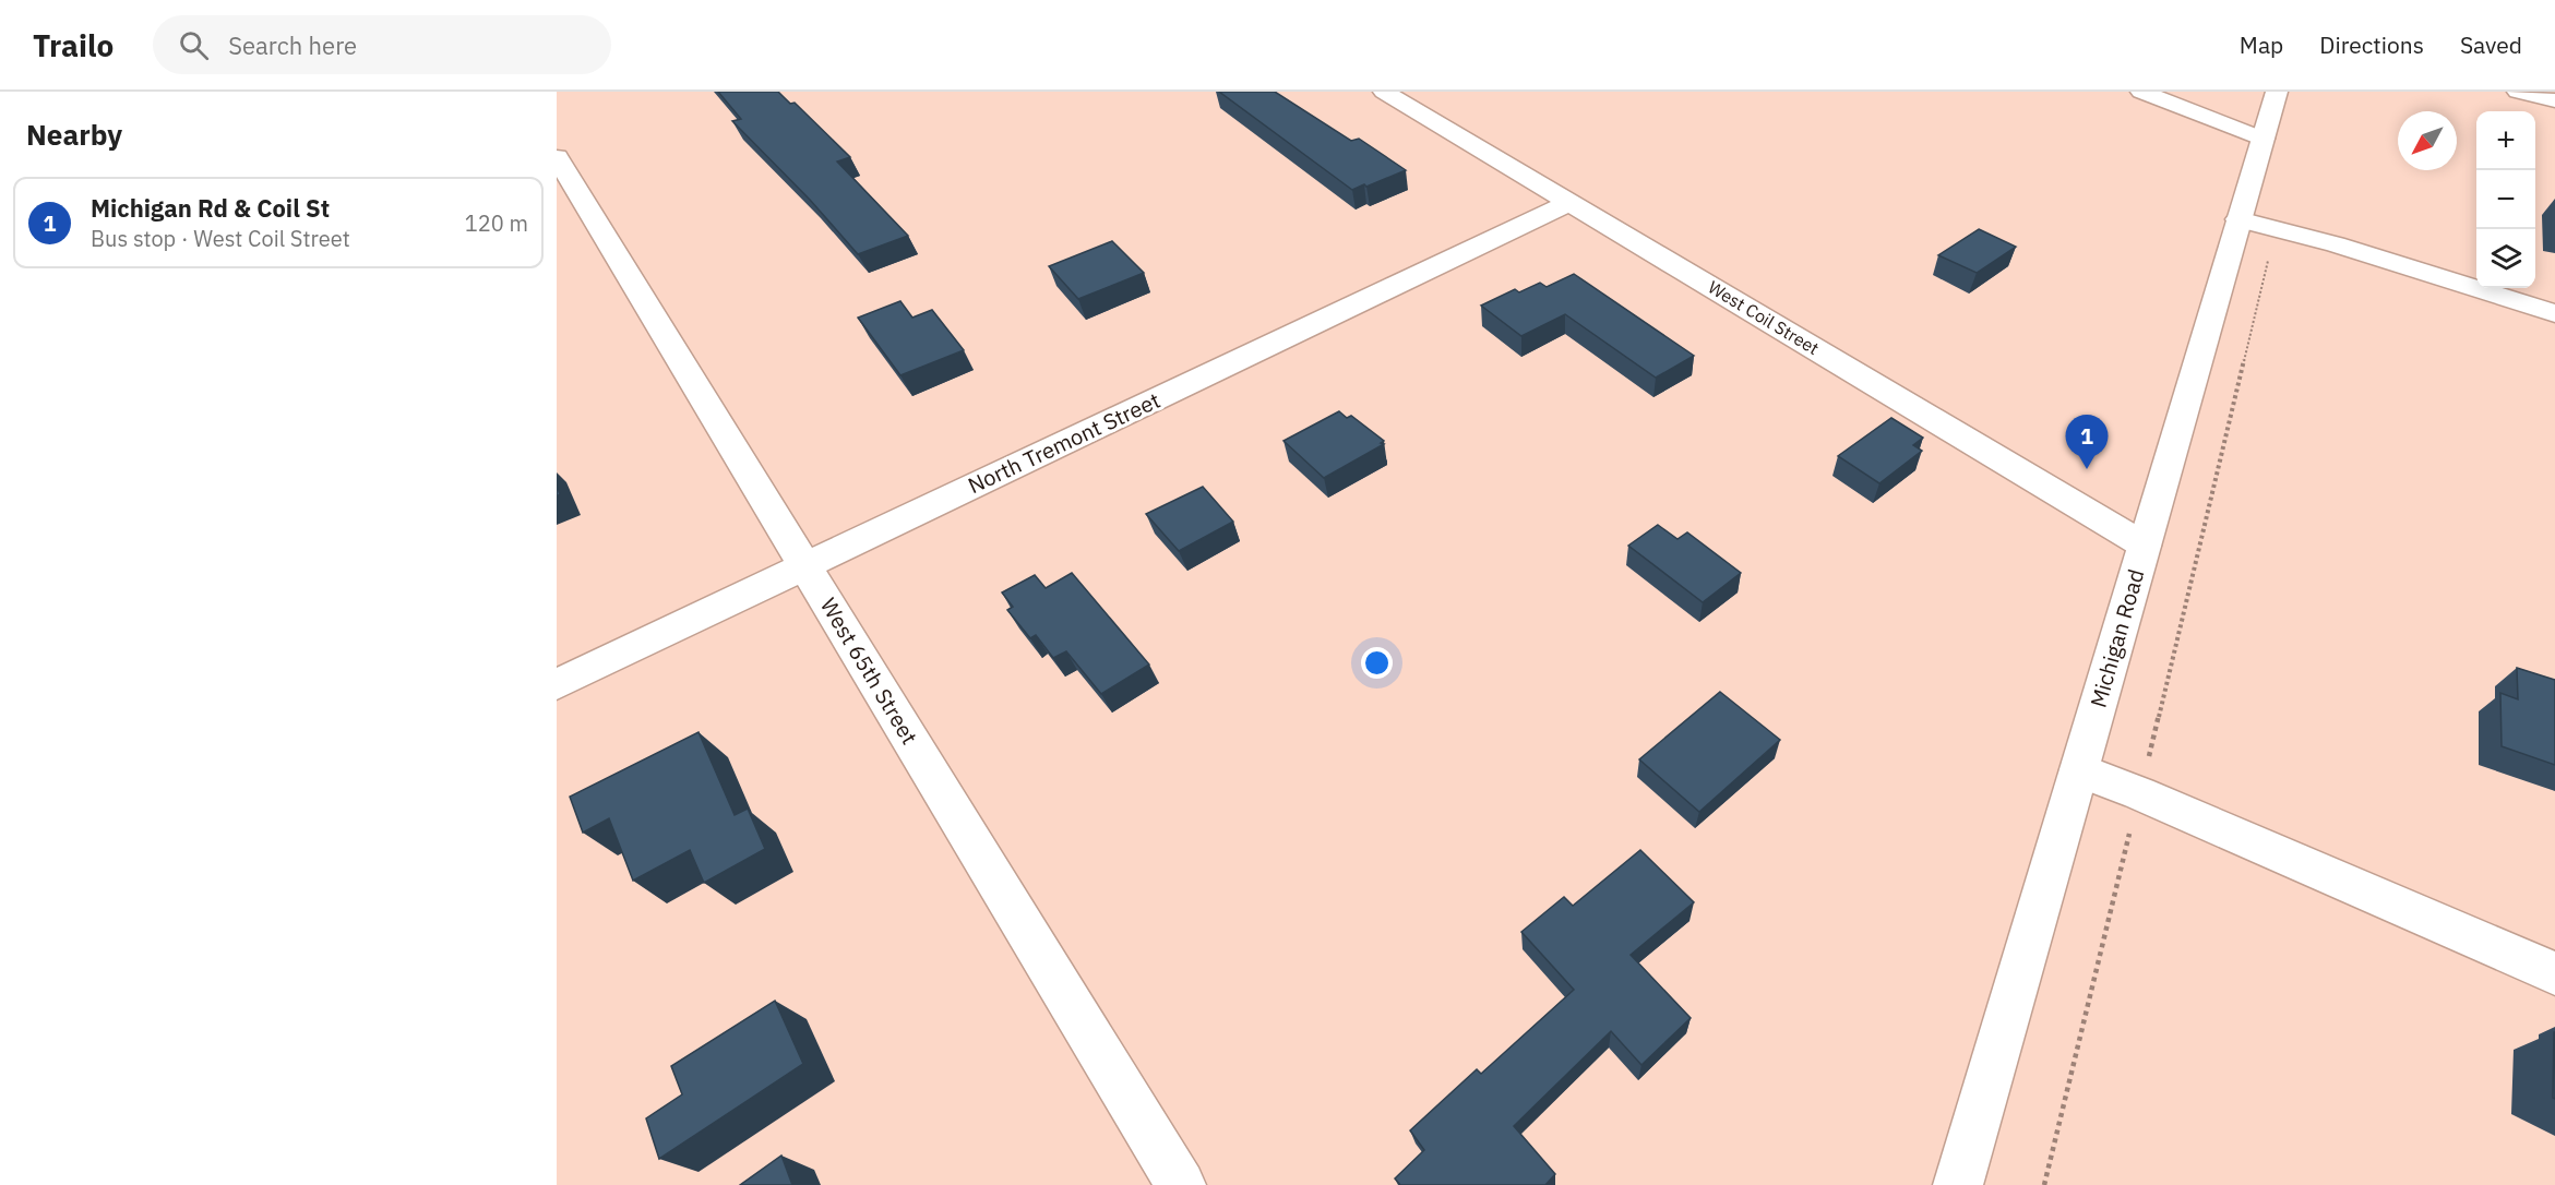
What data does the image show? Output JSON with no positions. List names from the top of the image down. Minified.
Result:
{"streets":{"street":["West Coil Street","North Tremont Street","Michigan Road","West 65th Street"]},"crossings":[["West Coil Street","North Tremont Street"],["West Coil Street","Michigan Road"],["North Tremont Street","West 65th Street"]],"north":"bottom left","page":{"header":"Trailo","search":"Search here","nav":["Map","Directions","Saved"],"heading":"Nearby","map_buttons":["+","−"],"list":[{"mark":"1","name":"Michigan Rd & Coil St","note":"Bus stop · West Coil Street","value":"120 m"}],"pins":"1"}}
